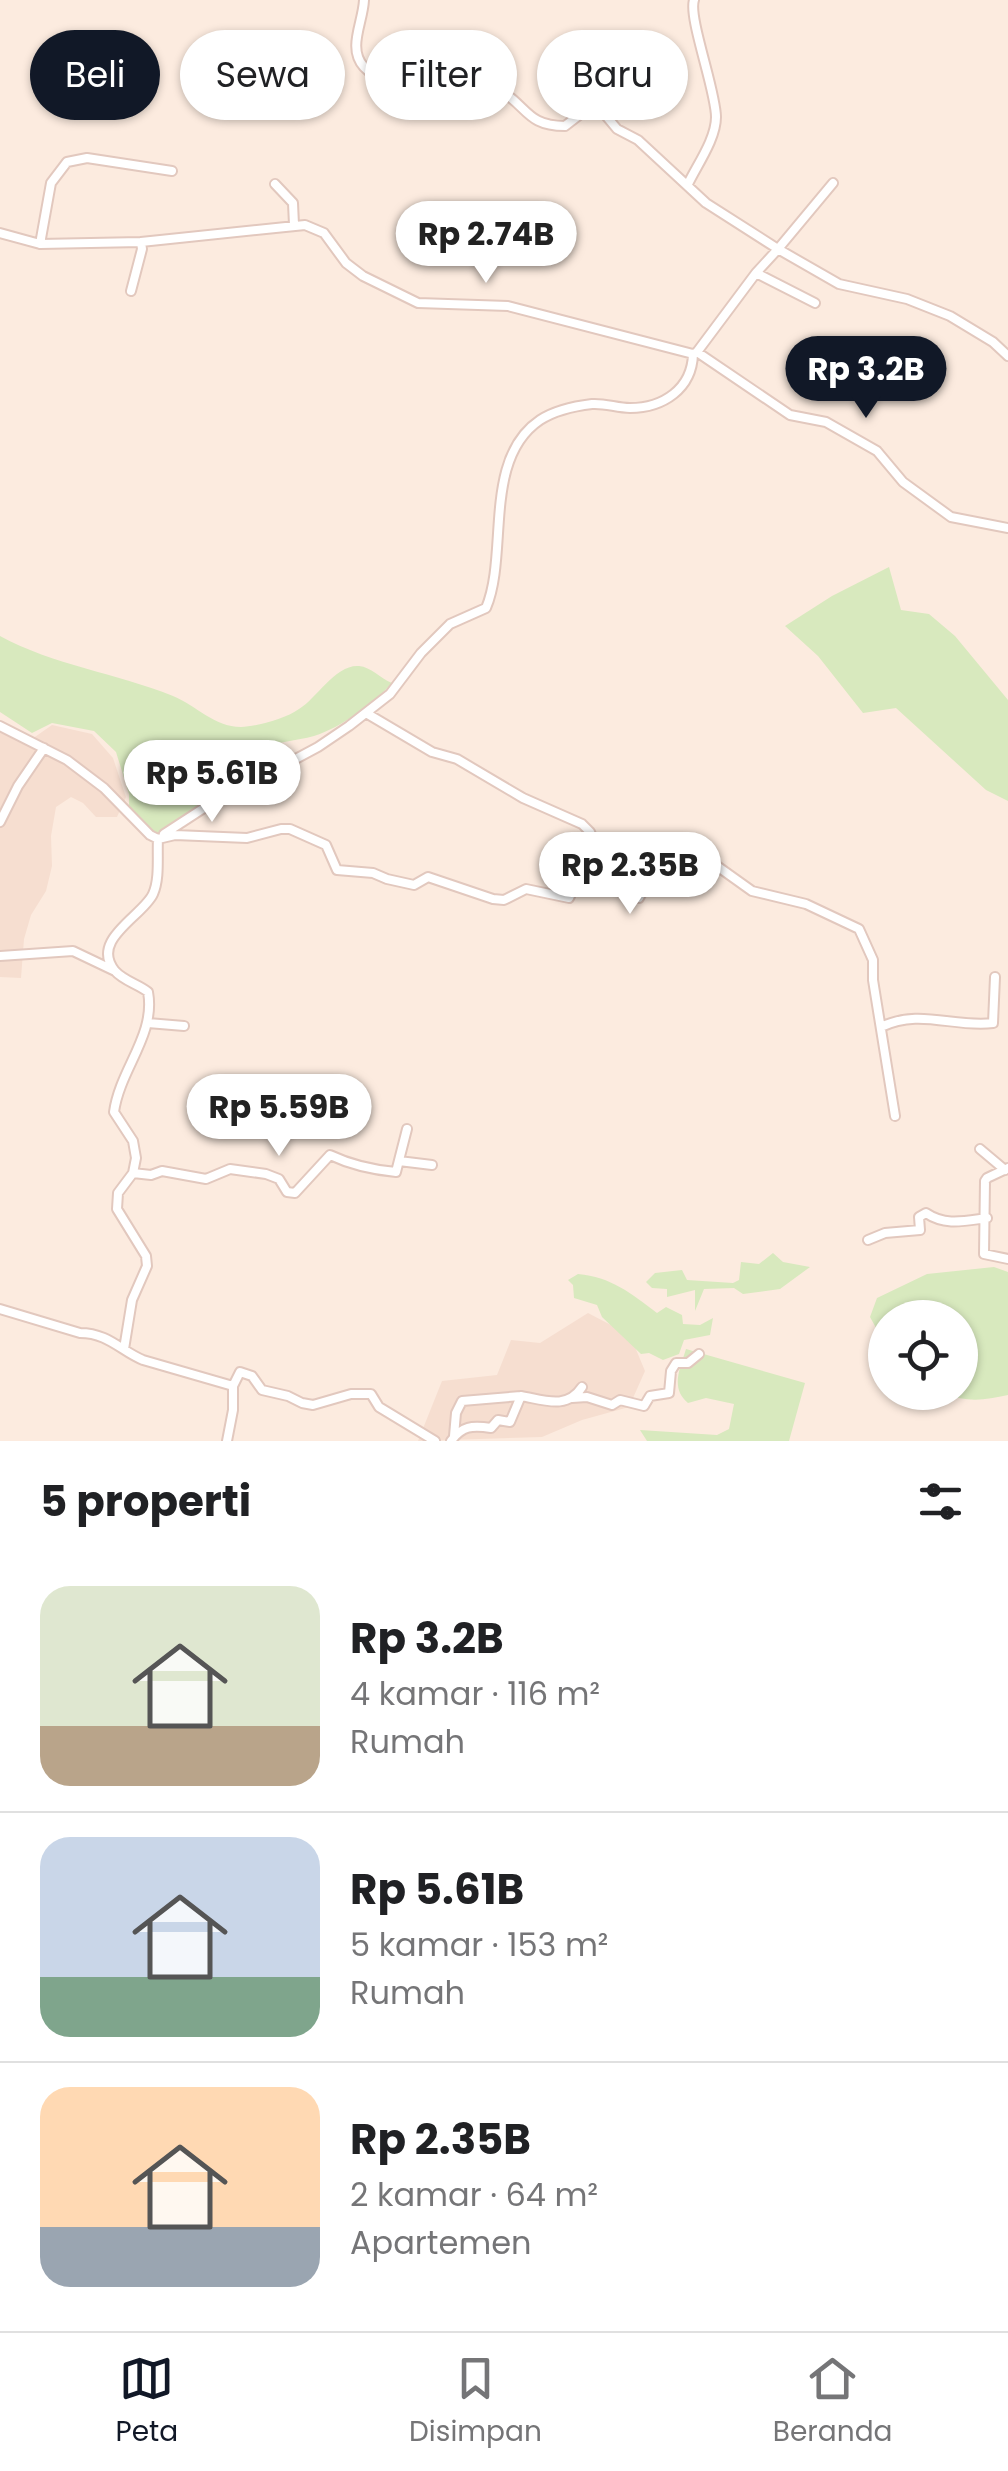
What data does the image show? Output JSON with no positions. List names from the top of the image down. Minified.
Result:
{"page":{"chip":["Beli","Sewa","Filter","Baru"],"price":["Rp 2.74B","Rp 3.2B","Rp 5.61B","Rp 2.35B","Rp 5.59B"],"heading":"5 properti","list":[{"name":"Rp 3.2B","note":"4 kamar · 116 m² · Rumah"},{"name":"Rp 5.61B","note":"5 kamar · 153 m² · Rumah"},{"name":"Rp 2.35B","note":"2 kamar · 64 m² · Apartemen"}],"tabs":["Peta","Disimpan","Beranda"]}}
